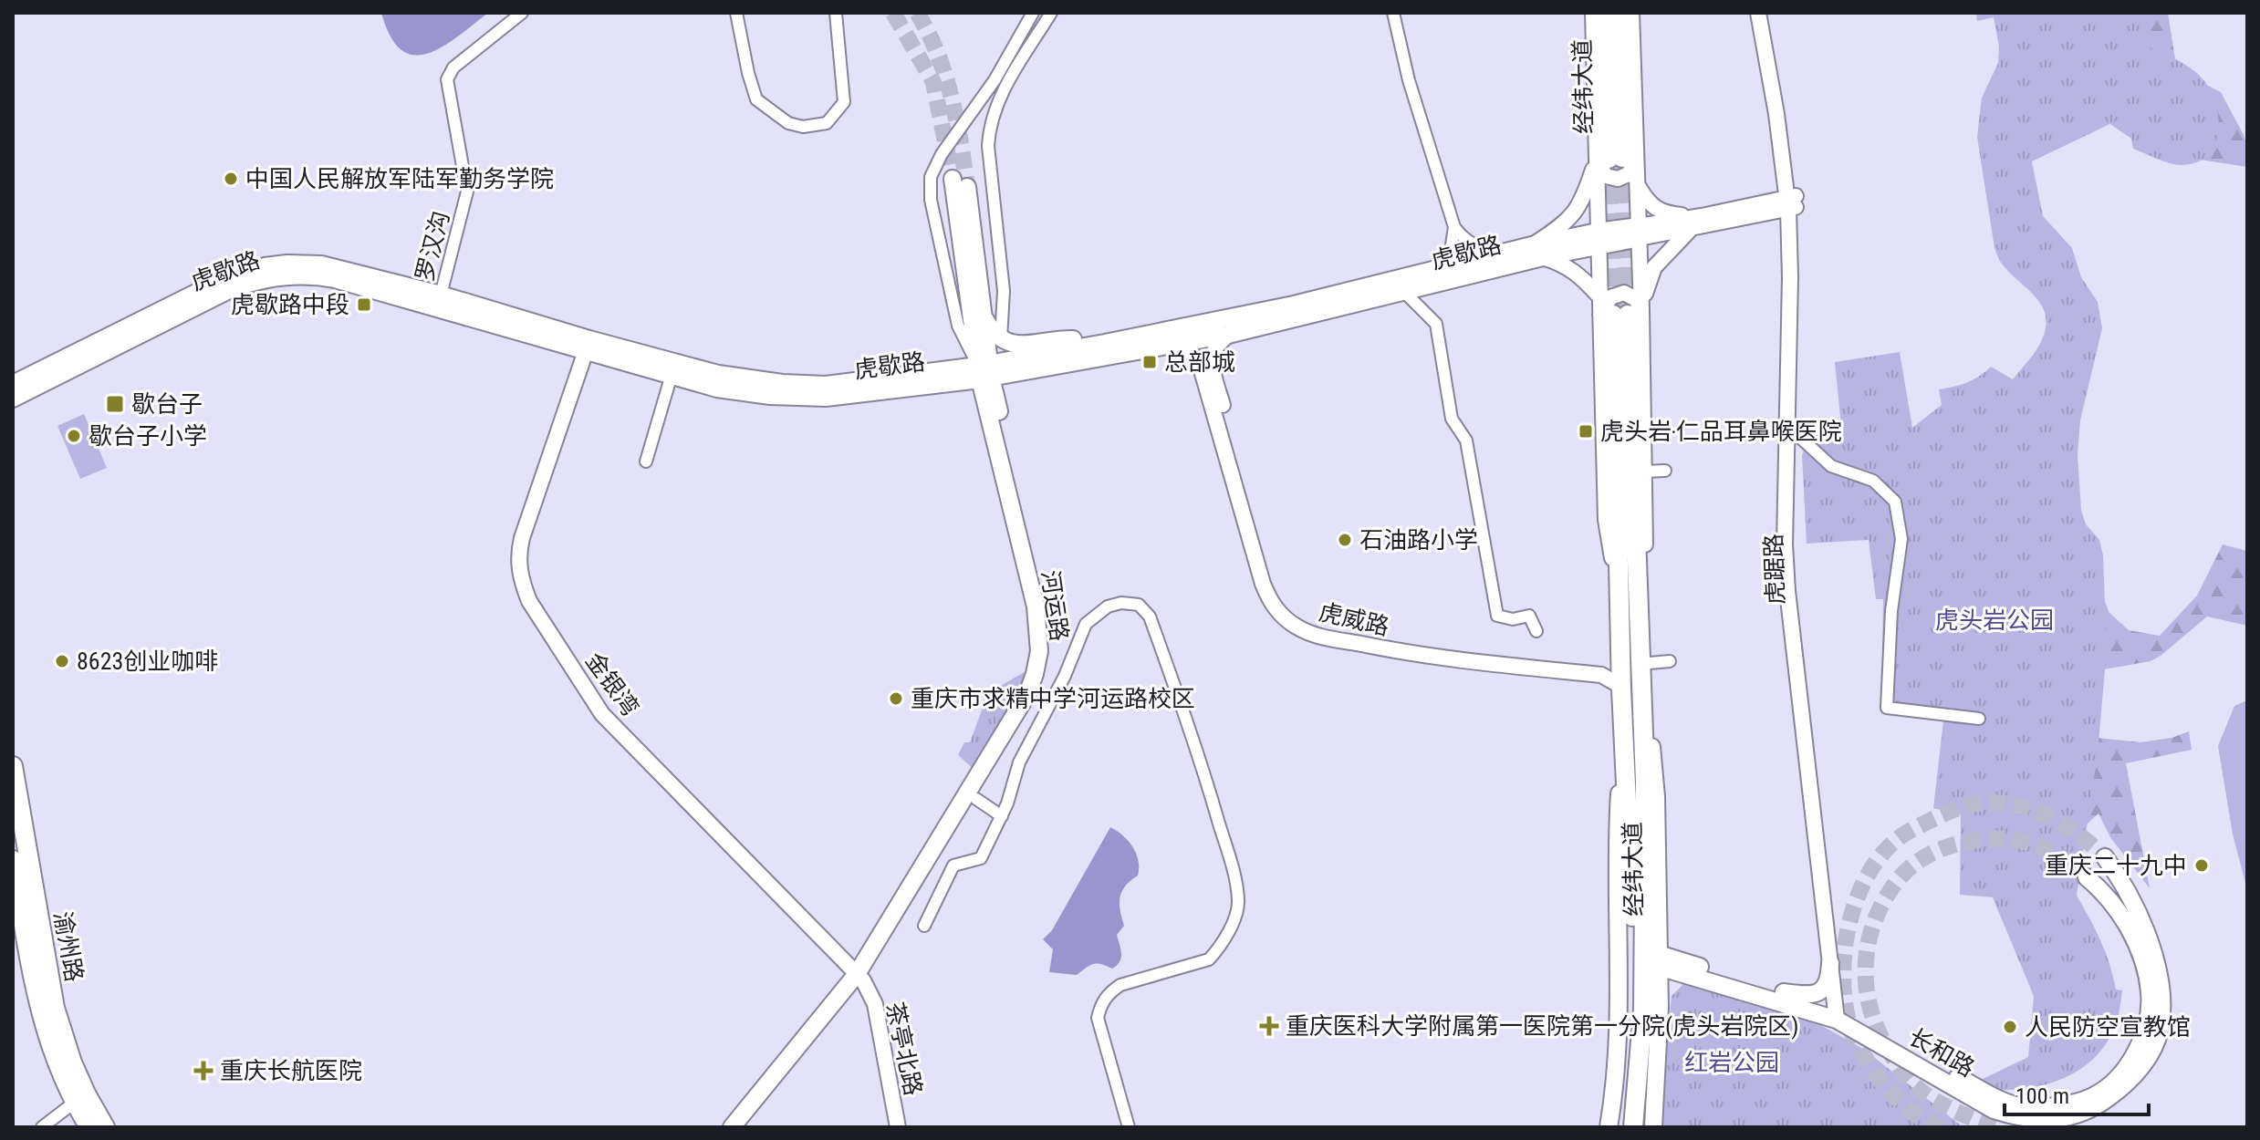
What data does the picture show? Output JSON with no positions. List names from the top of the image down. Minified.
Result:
{"streets":{"main road":["经纬大道","虎歇路","河运路","渝州路","长和路"],"street":["罗汉沟","虎踞路","虎威路","金银湾","茶亭北路"]},"crossings":[["经纬大道","长和路"],["罗汉沟","虎歇路"],["虎歇路","虎踞路"],["虎歇路","河运路"],["虎歇路","虎威路"],["虎歇路","金银湾"],["虎踞路","长和路"],["河运路","金银湾"],["河运路","茶亭北路"],["金银湾","茶亭北路"]],"parks":["虎头岩公园","红岩公园"],"places":{"other":["中国人民解放军陆军勤务学院","歇台子小学","石油路小学","8623创业咖啡","重庆市求精中学河运路校区","重庆二十九中","人民防空宣教馆"],"transit":["虎歇路中段","总部城","歇台子","虎头岩‧仁品耳鼻喉医院"],"health":["重庆医科大学附属第一医院第一分院(虎头岩院区)","重庆长航医院"]},"scale_bar":"100 m"}
